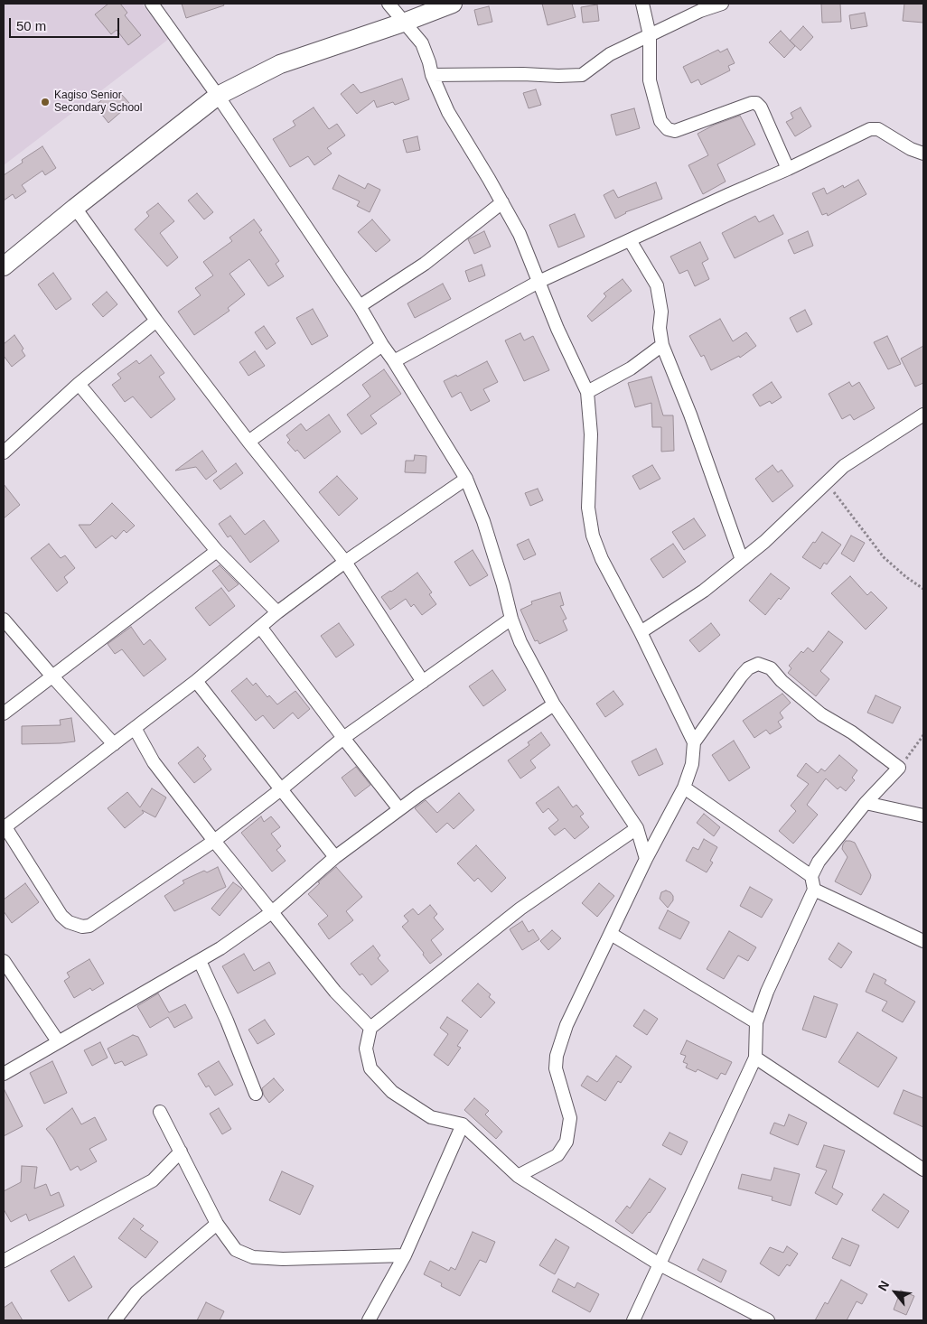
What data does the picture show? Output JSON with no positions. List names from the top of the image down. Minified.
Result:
{"places":["Kagiso Senior Secondary School"],"scale_bar":"50 m","north":"top left"}
